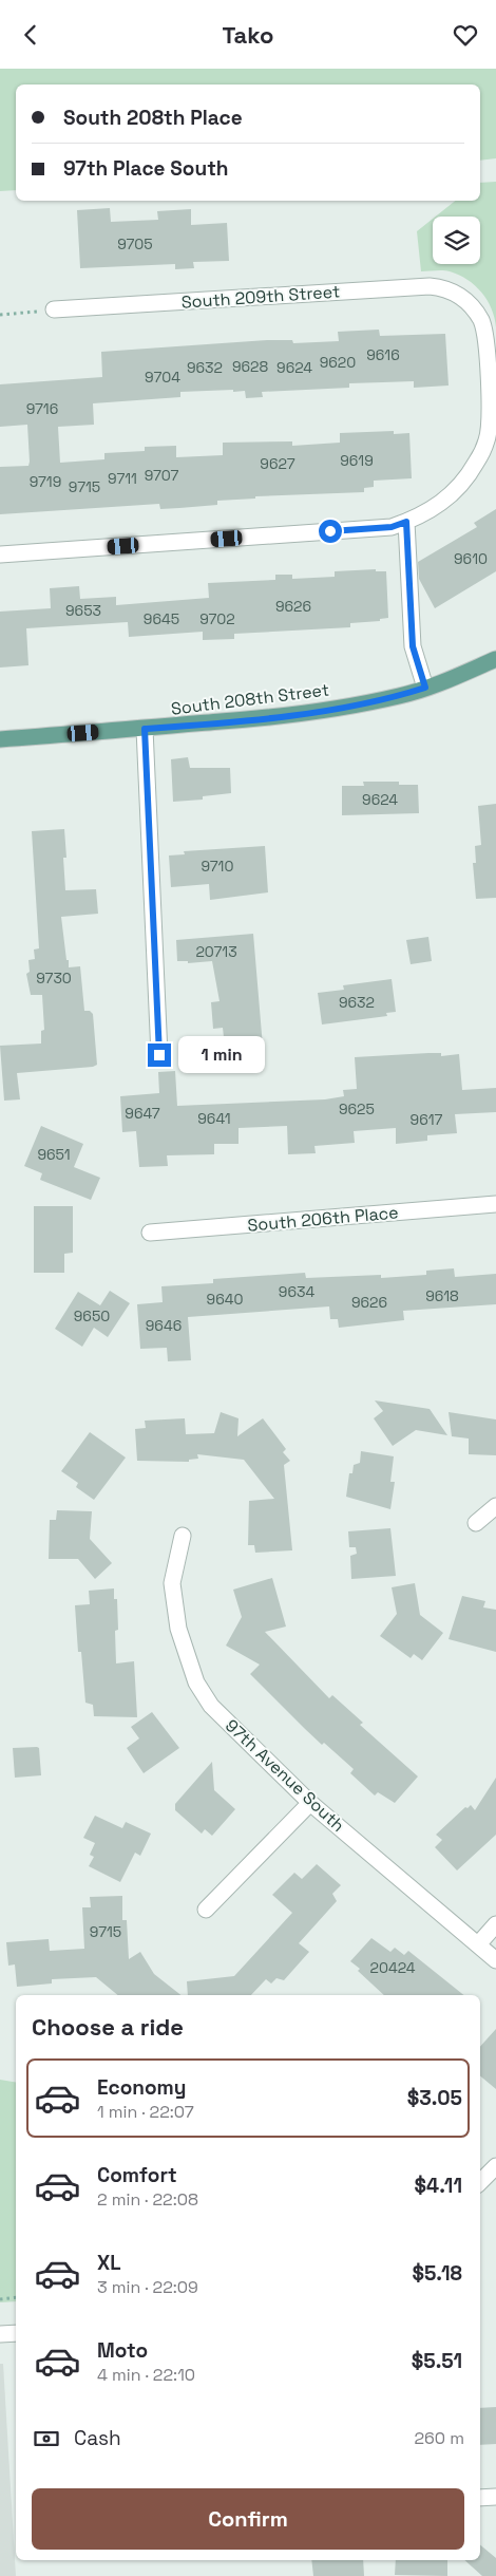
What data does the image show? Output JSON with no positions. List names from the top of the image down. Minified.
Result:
{"streets":{"main road":["South 208th Street"],"street":["South 209th Street","South 206th Place","97th Avenue South"]},"house_numbers":["9705","9616","9620","9628","9632","9624","9704","9716","9619","9627","9707","9711","9719","9715","9610","9626","9653","9645","9702","9624","9710","20713","9730","9632","9625","9647","9641","9617","9651","9634","9618","9640","9626","9650","9646","9715","20424"],"page":{"header":"Tako","banner":["South 208th Place","97th Place South"],"bubble":"1 min","heading":"Choose a ride","list":[{"name":"Economy","note":"1 min · 22:07","value":"$3.05"},{"name":"Comfort","note":"2 min · 22:08","value":"$4.11"},{"name":"XL","note":"3 min · 22:09","value":"$5.18"},{"name":"Moto","note":"4 min · 22:10","value":"$5.51"}],"pay":["Cash","260 m"],"buttons":"Confirm"}}
